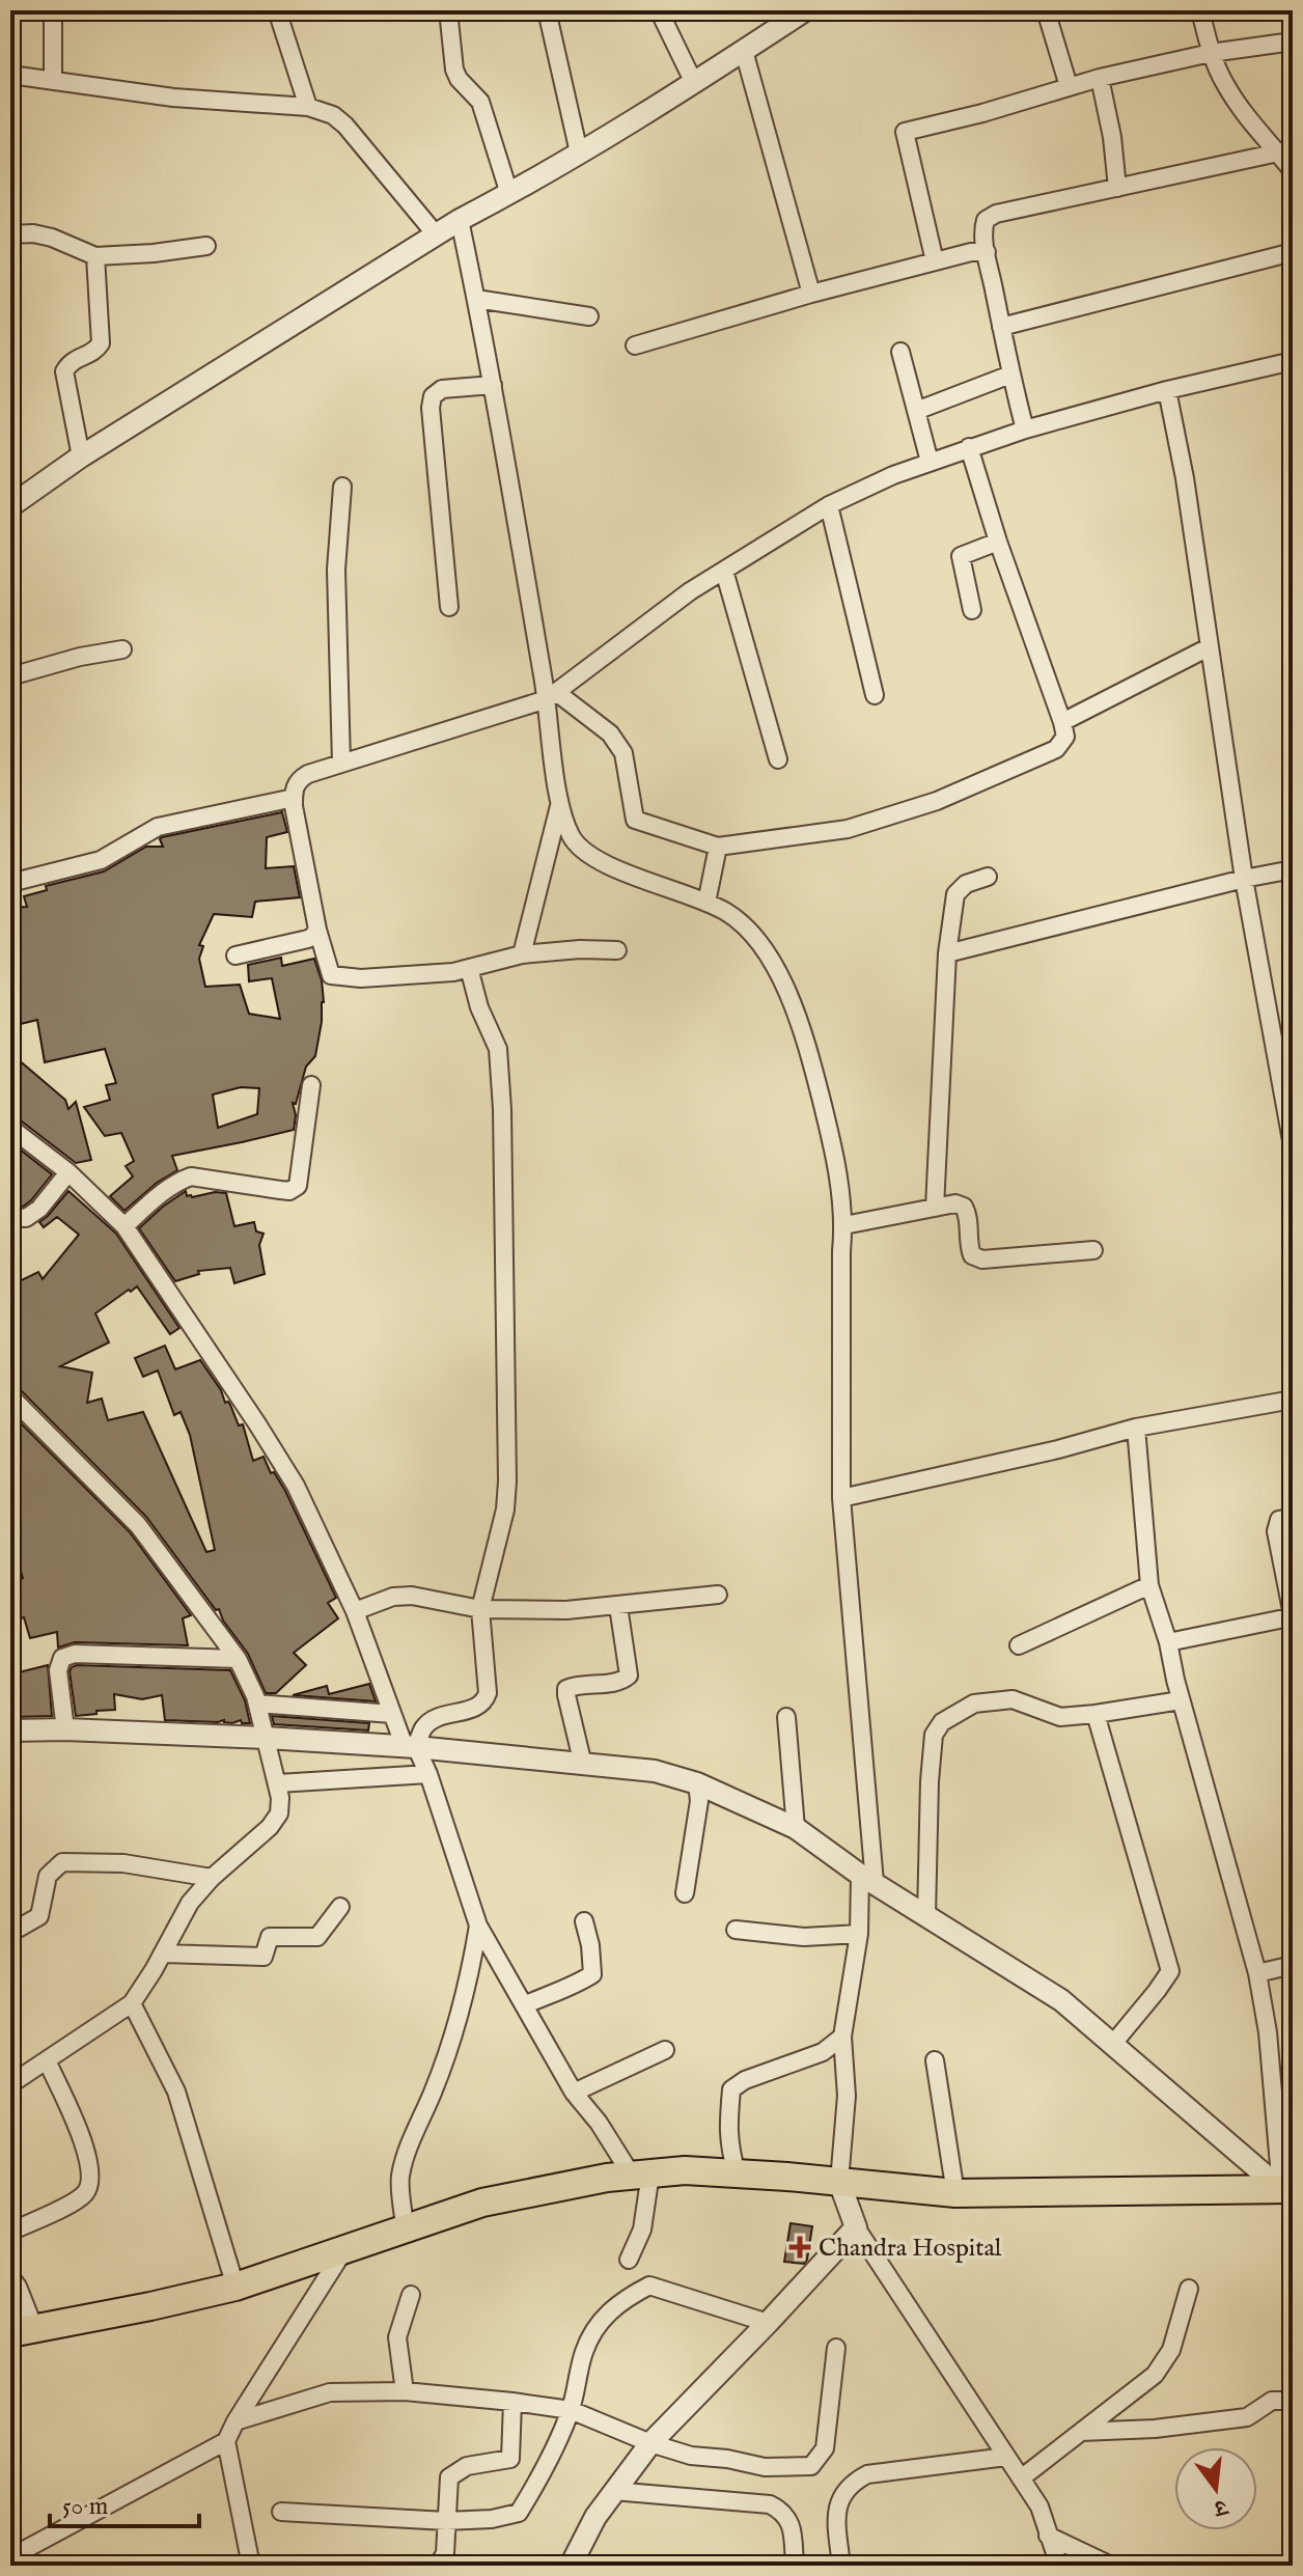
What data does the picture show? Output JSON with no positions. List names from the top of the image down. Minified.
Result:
{"places":{"health":["Chandra Hospital"]},"scale_bar":"50 m","north":"bottom"}
